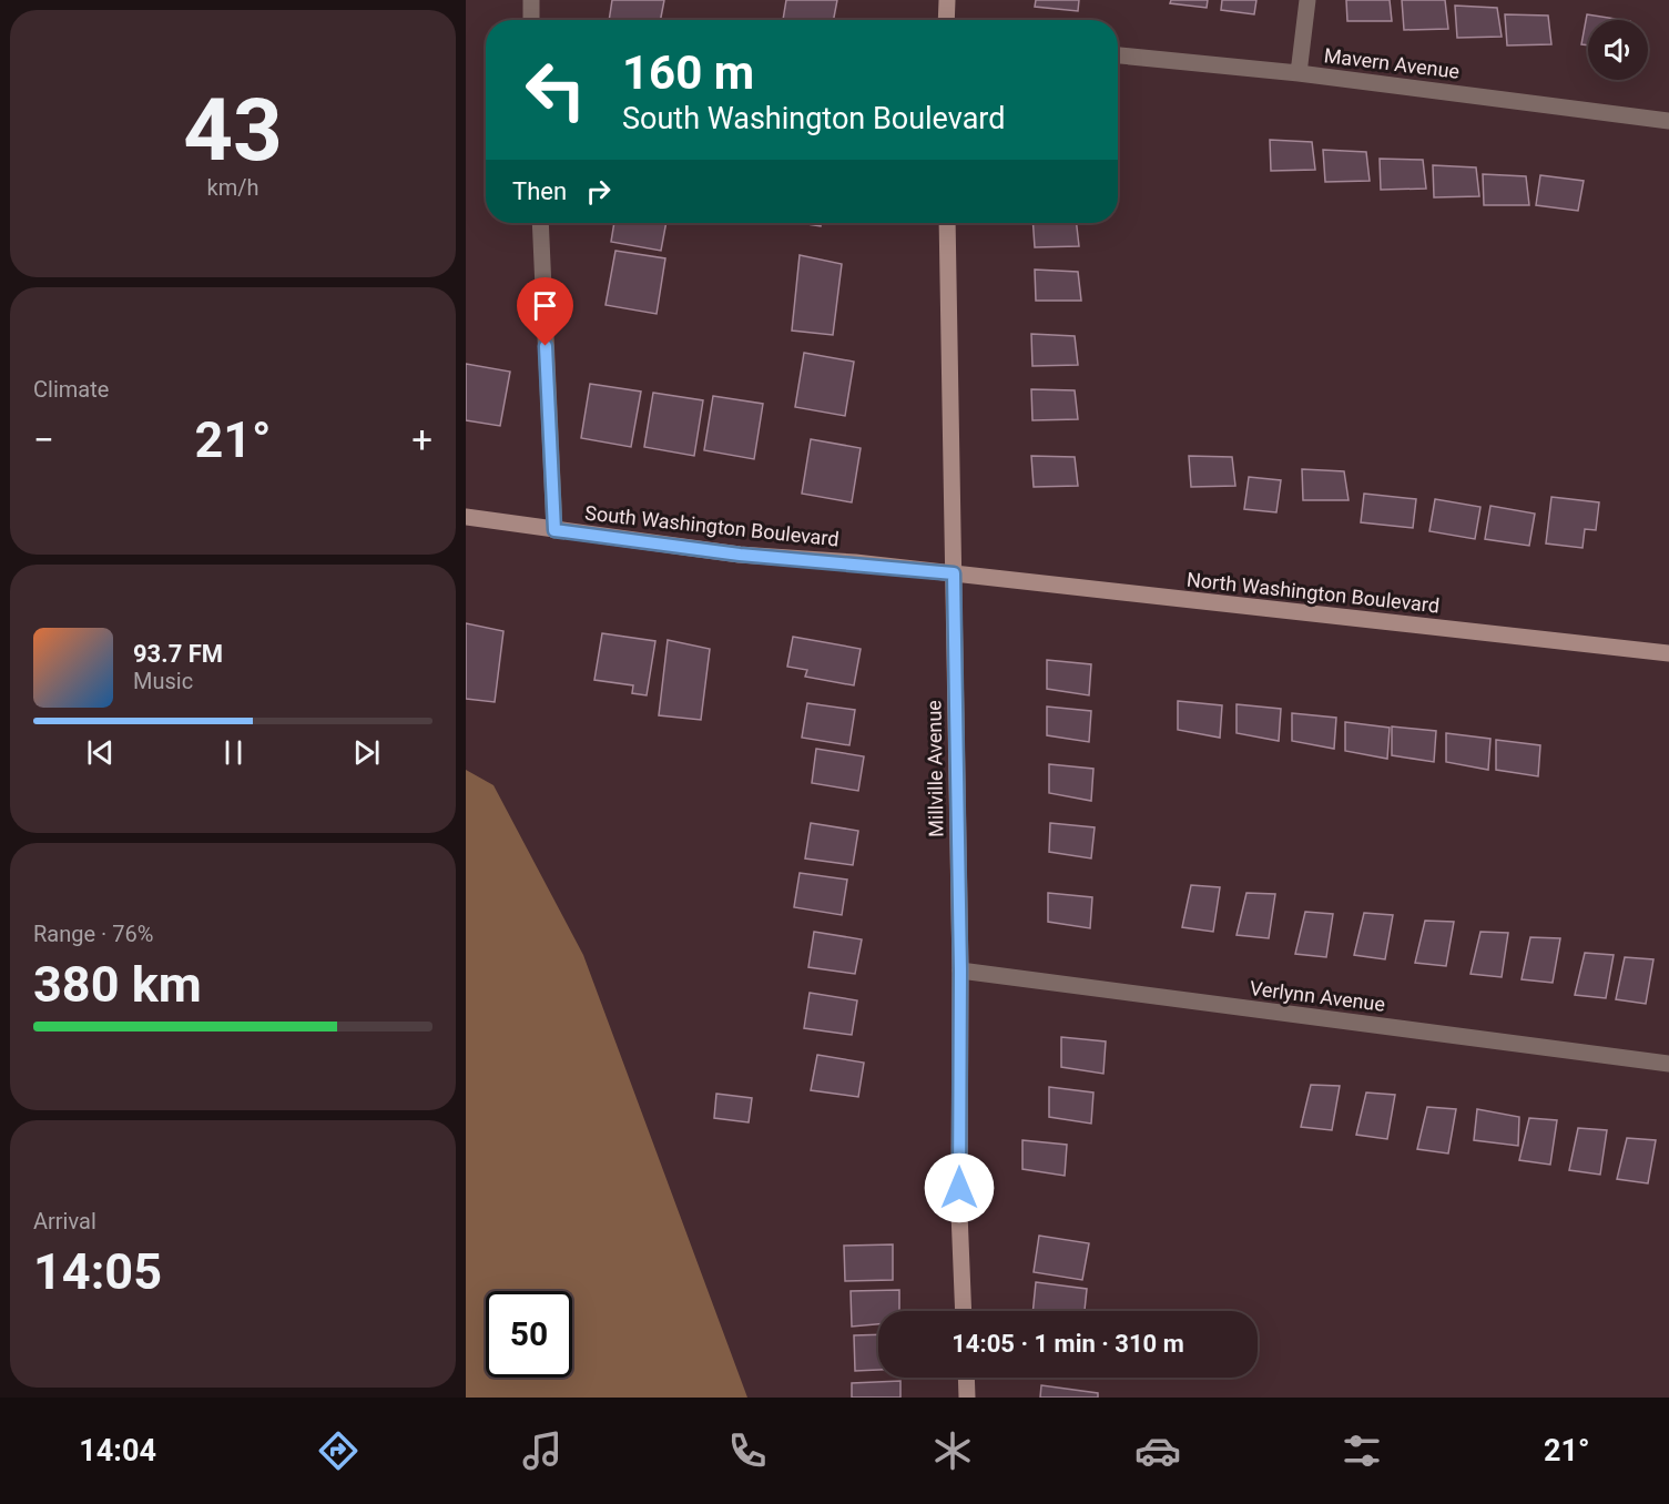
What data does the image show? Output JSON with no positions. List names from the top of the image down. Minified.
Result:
{"streets":{"street":["Mavern Avenue","South Washington Boulevard","North Washington Boulevard","Millville Avenue","Verlynn Avenue"]},"crossings":[["South Washington Boulevard","North Washington Boulevard"],["South Washington Boulevard","Millville Avenue"],["North Washington Boulevard","Millville Avenue"],["Millville Avenue","Verlynn Avenue"]],"page":{"tile":[["43","km/h"],"Climate",["Range · 76%","380 km"],["Arrival","14:05"]],"turn":["160 m","South Washington Boulevard"],"then":"Then","heat":["−","21°","+"],"song":["93.7 FM","Music"],"limit":"50","trip":"14:05 · 1 min · 310 m","tabs":["14:04","21°"]}}
